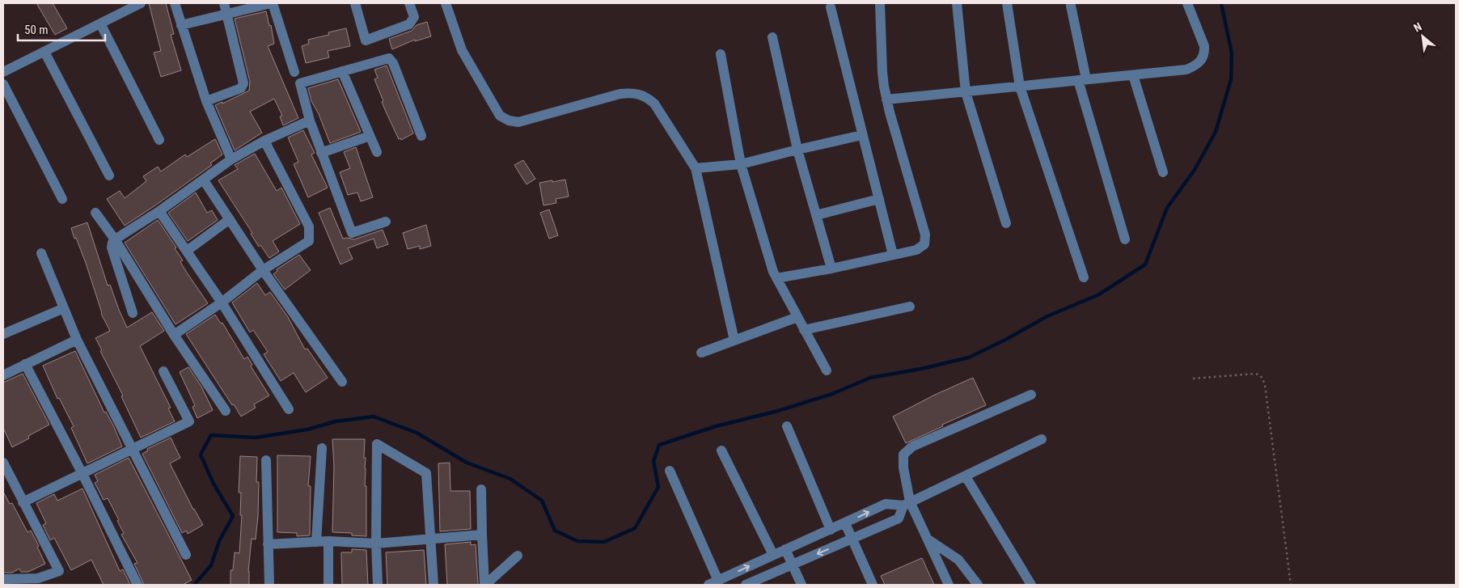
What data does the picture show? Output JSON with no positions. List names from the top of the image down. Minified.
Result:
{"scale_bar":"50 m","north":"top left"}
